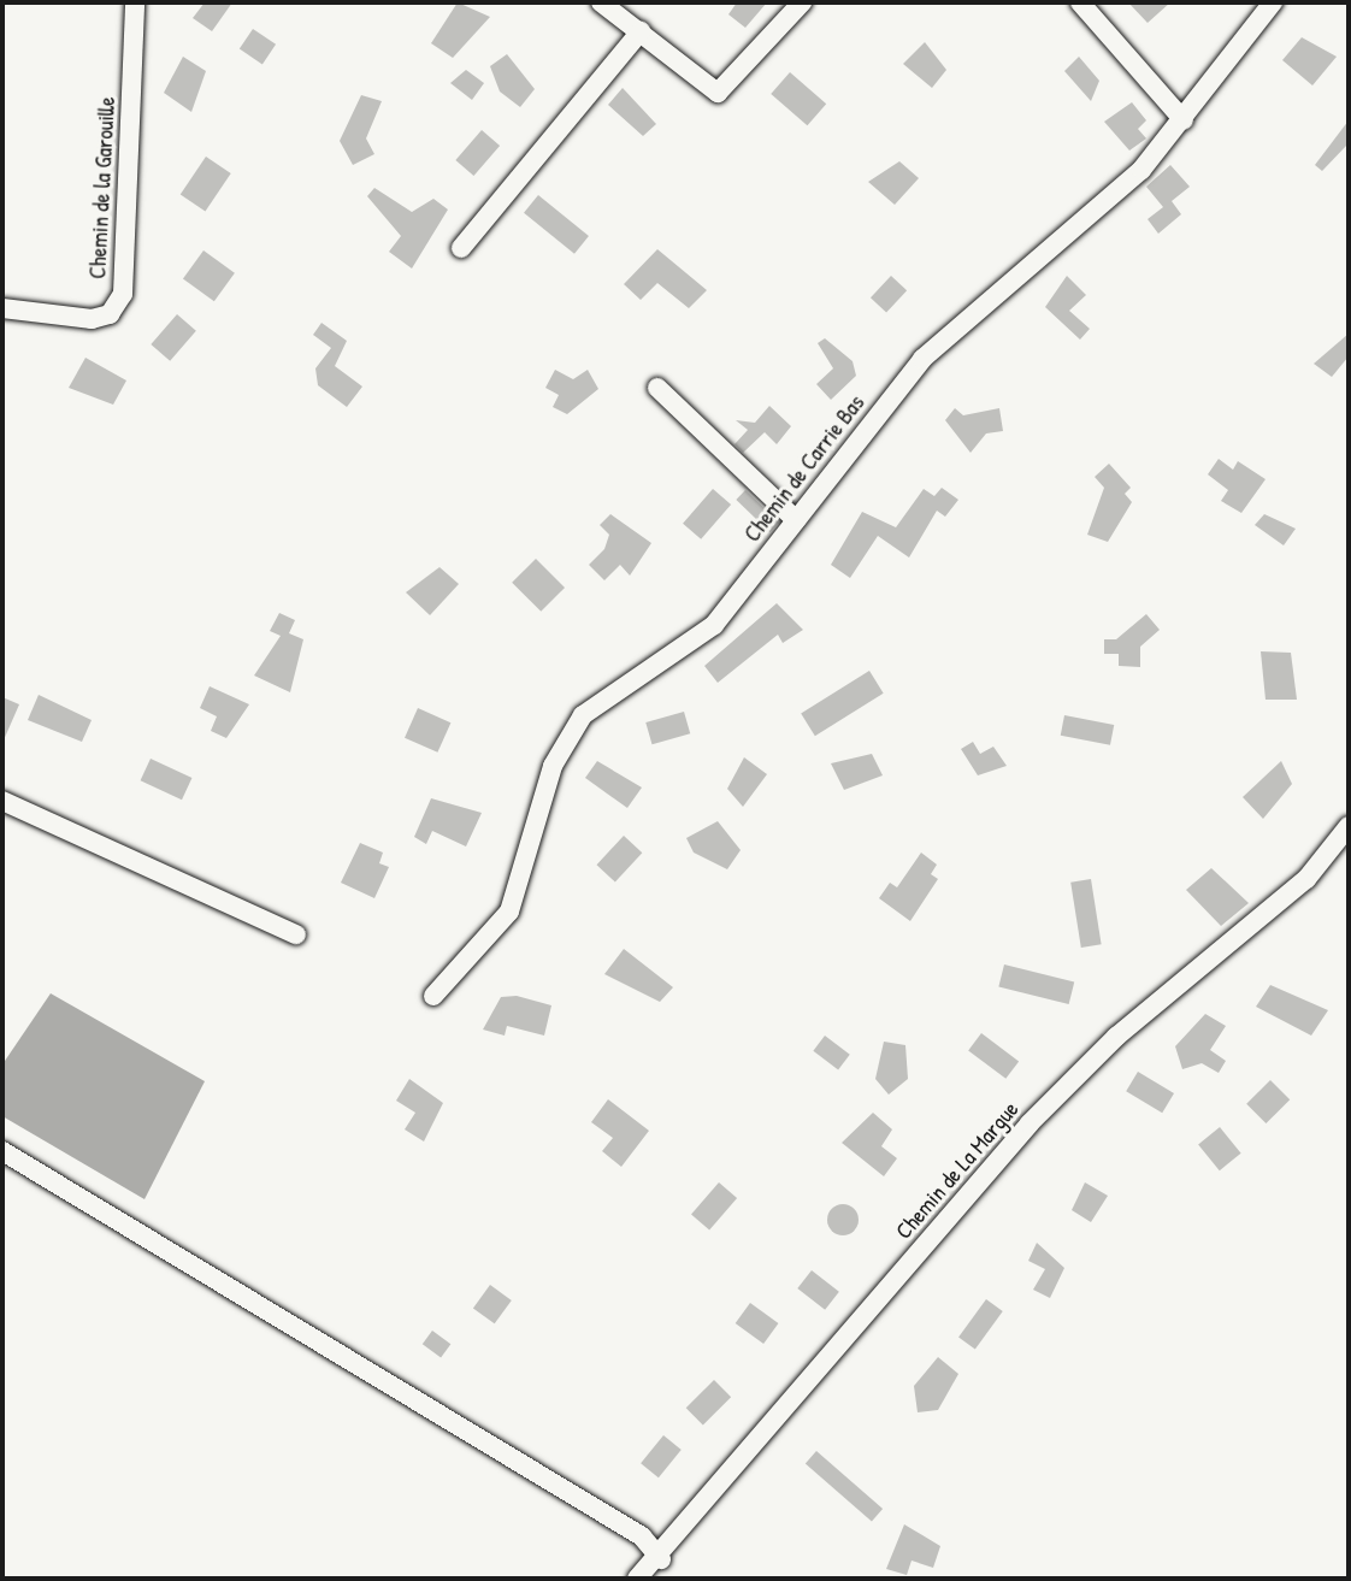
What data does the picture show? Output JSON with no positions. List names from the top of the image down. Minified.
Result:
{"streets":{"street":["Chemin de la Garouille","Chemin de Carrie Bas","Chemin de La Margue"]}}
